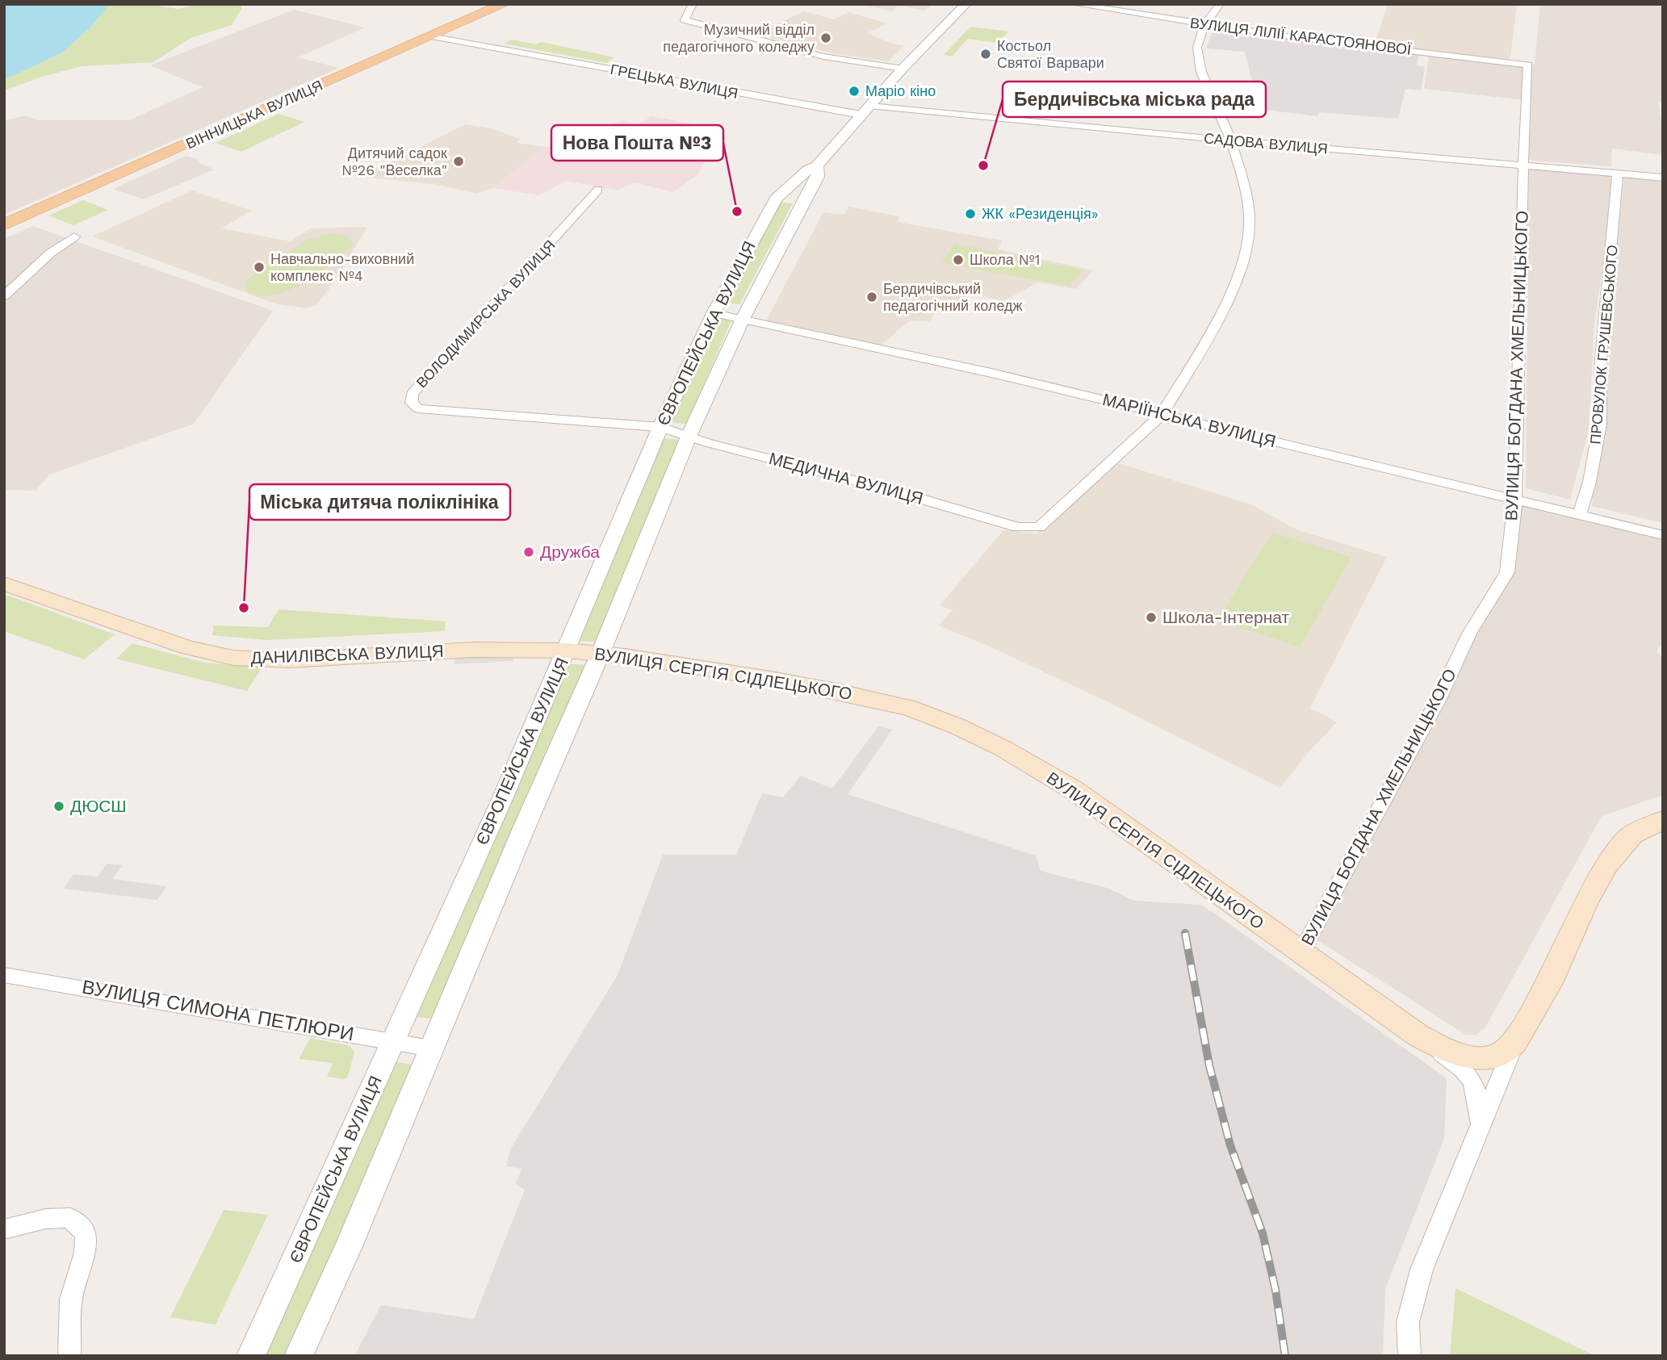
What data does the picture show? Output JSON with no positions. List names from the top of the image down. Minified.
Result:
{"streets":{"main road":["ВІННИЦЬКА ВУЛИЦЯ","ДАНИЛІВСЬКА ВУЛИЦЯ","ВУЛИЦЯ СЕРГІЯ СІДЛЕЦЬКОГО"],"street":["ВУЛИЦЯ ЛІЛІЇ КАРАСТОЯНОВОЇ","ГРЕЦЬКА ВУЛИЦЯ","САДОВА ВУЛИЦЯ","ВОЛОДИМИРСЬКА ВУЛИЦЯ","ЄВРОПЕЙСЬКА ВУЛИЦЯ","ПРОВУЛОК ГРУШЕВСЬКОГО","ВУЛИЦЯ БОГДАНА ХМЕЛЬНИЦЬКОГО","МАРІЇНСЬКА ВУЛИЦЯ","МЕДИЧНА ВУЛИЦЯ","ВУЛИЦЯ СИМОНА ПЕТЛЮРИ"]},"crossings":[["ВУЛИЦЯ ЛІЛІЇ КАРАСТОЯНОВОЇ","ВУЛИЦЯ БОГДАНА ХМЕЛЬНИЦЬКОГО"],["ГРЕЦЬКА ВУЛИЦЯ","ВІННИЦЬКА ВУЛИЦЯ"],["ГРЕЦЬКА ВУЛИЦЯ","САДОВА ВУЛИЦЯ"],["ГРЕЦЬКА ВУЛИЦЯ","ЄВРОПЕЙСЬКА ВУЛИЦЯ"],["САДОВА ВУЛИЦЯ","ЄВРОПЕЙСЬКА ВУЛИЦЯ"],["САДОВА ВУЛИЦЯ","ПРОВУЛОК ГРУШЕВСЬКОГО"],["САДОВА ВУЛИЦЯ","ВУЛИЦЯ БОГДАНА ХМЕЛЬНИЦЬКОГО"],["ВОЛОДИМИРСЬКА ВУЛИЦЯ","ЄВРОПЕЙСЬКА ВУЛИЦЯ"],["ВОЛОДИМИРСЬКА ВУЛИЦЯ","МЕДИЧНА ВУЛИЦЯ"],["ЄВРОПЕЙСЬКА ВУЛИЦЯ","МАРІЇНСЬКА ВУЛИЦЯ"],["ЄВРОПЕЙСЬКА ВУЛИЦЯ","МЕДИЧНА ВУЛИЦЯ"],["ЄВРОПЕЙСЬКА ВУЛИЦЯ","ДАНИЛІВСЬКА ВУЛИЦЯ"],["ЄВРОПЕЙСЬКА ВУЛИЦЯ","ВУЛИЦЯ СЕРГІЯ СІДЛЕЦЬКОГО"],["ЄВРОПЕЙСЬКА ВУЛИЦЯ","ВУЛИЦЯ СИМОНА ПЕТЛЮРИ"],["ПРОВУЛОК ГРУШЕВСЬКОГО","МАРІЇНСЬКА ВУЛИЦЯ"],["ВУЛИЦЯ БОГДАНА ХМЕЛЬНИЦЬКОГО","МАРІЇНСЬКА ВУЛИЦЯ"],["ВУЛИЦЯ БОГДАНА ХМЕЛЬНИЦЬКОГО","ВУЛИЦЯ СЕРГІЯ СІДЛЕЦЬКОГО"],["ДАНИЛІВСЬКА ВУЛИЦЯ","ВУЛИЦЯ СЕРГІЯ СІДЛЕЦЬКОГО"]],"places":["Музичний відділ педагогічного коледжу","Костьол Святої Варвари","Маріо кіно","Дитячий садок №26 \"Веселка\"","Бердичівська міська рада","Нова Пошта №3","ЖК «Резиденція»","Школа №1","Навчально-виховний комплекс №4","Бердичівський педагогічний коледж","Дружба","Міська дитяча поліклініка","Школа-Інтернат","ДЮСШ"]}
